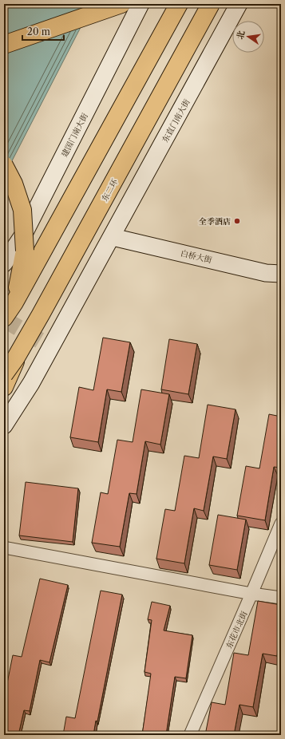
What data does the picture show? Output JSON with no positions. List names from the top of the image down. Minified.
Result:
{"streets":{"highway":["东二环"],"street":["东直门南大街","建国门南大街","白桥大街","东花市北街"]},"crossings":[["东直门南大街","白桥大街"]],"places":["全季酒店"],"scale_bar":"20 m","north":"left"}
